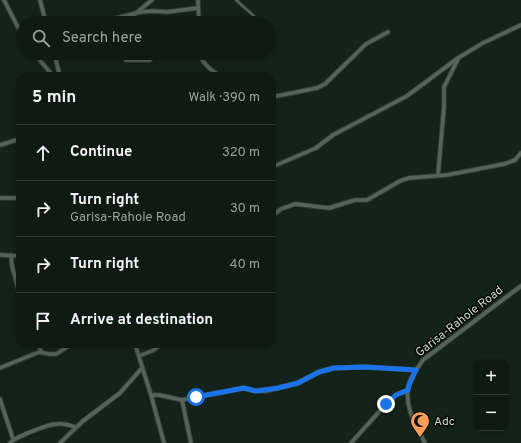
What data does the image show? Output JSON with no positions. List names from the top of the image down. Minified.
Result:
{"streets":{"street":["Garisa-Rahole Road"]},"places":{"mosque":["Adc"]},"page":{"search":"Search here","heading":["5 min","Walk · 390 m"],"list":[["Continue","320 m"],["Turn right","Garisa-Rahole Road","30 m"],["Turn right","40 m"],"Arrive at destination"],"map_buttons":["+","−"]}}
